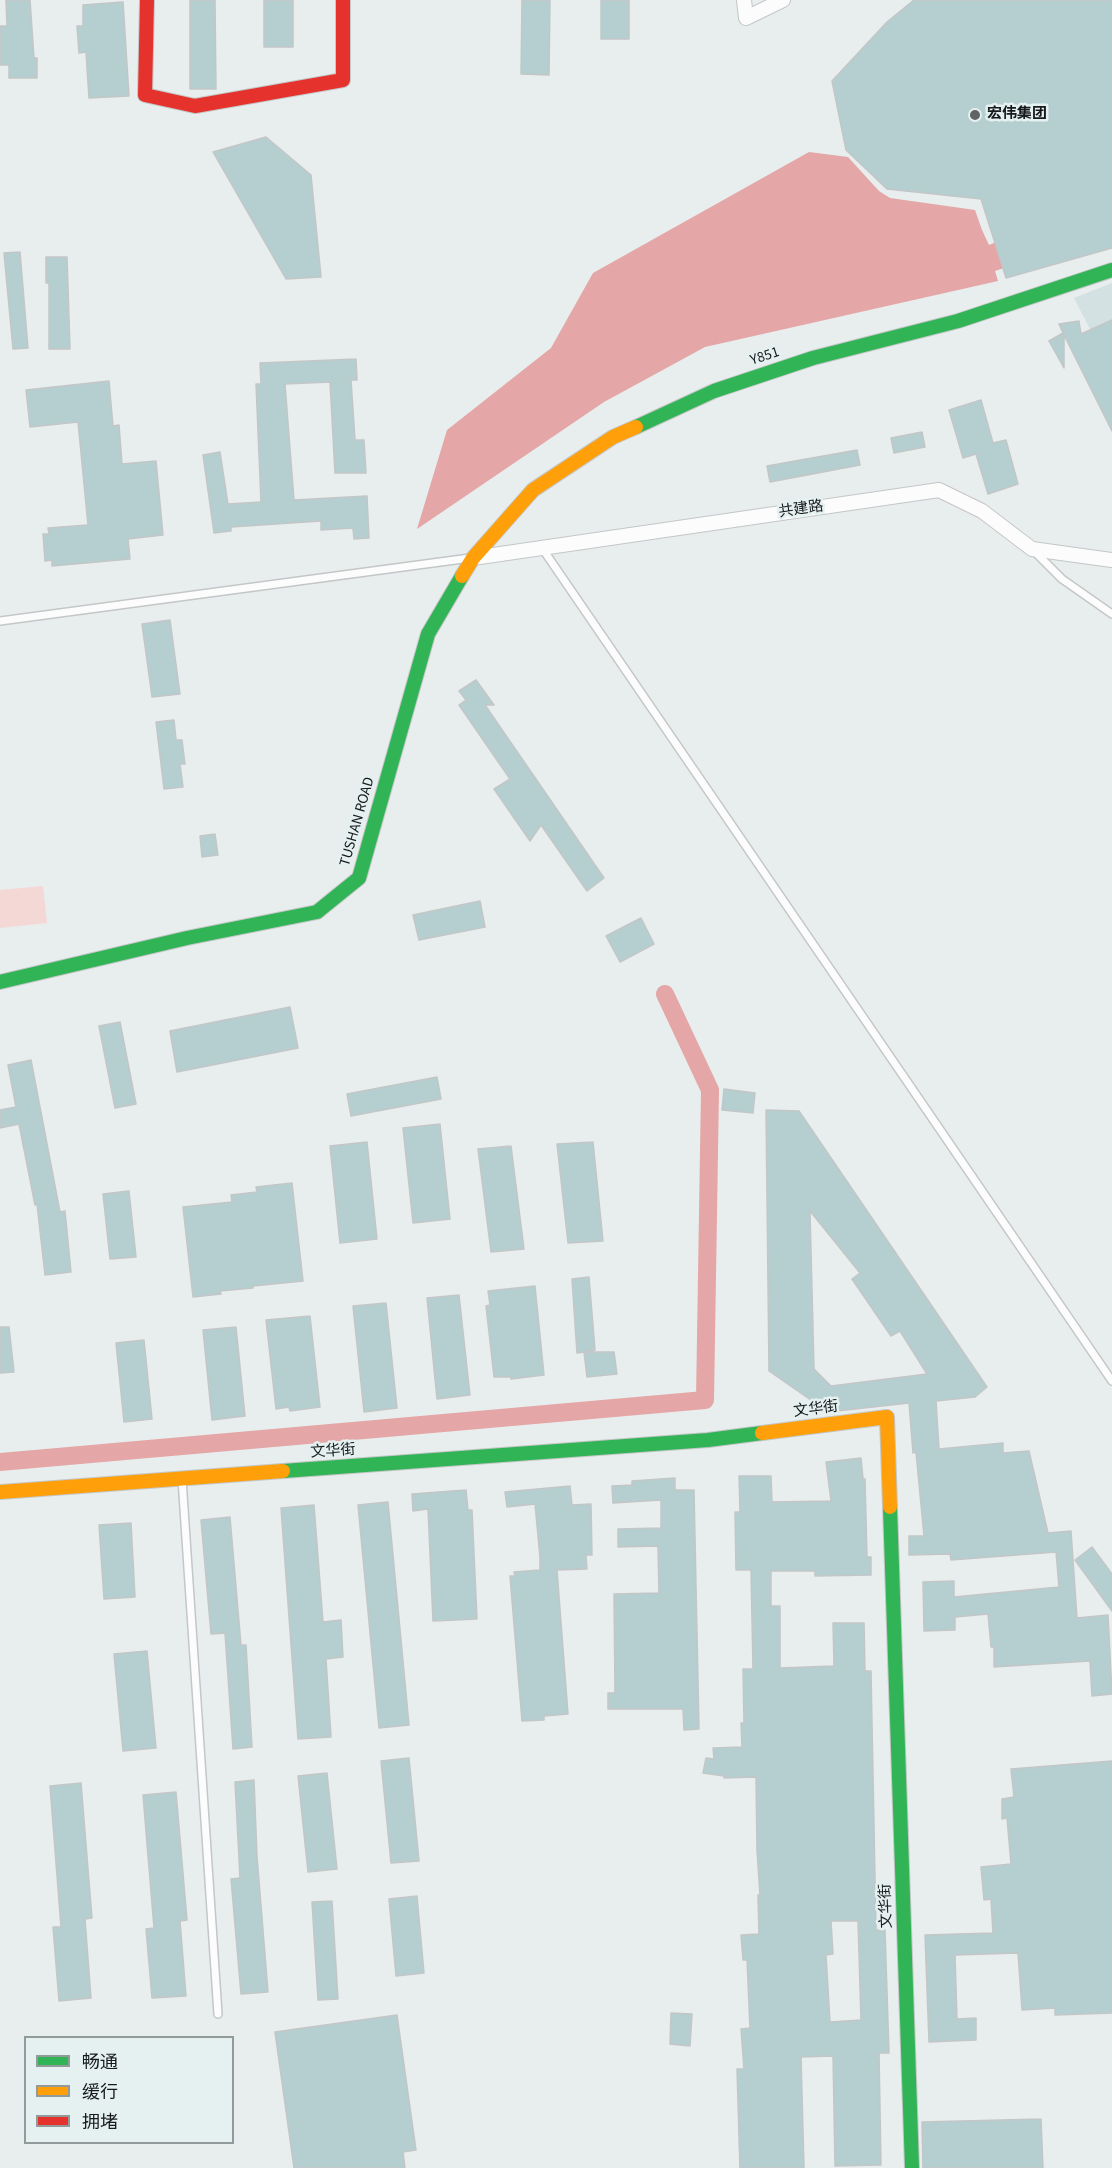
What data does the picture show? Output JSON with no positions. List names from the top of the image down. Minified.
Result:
{"streets":{"street":["Y851","共建路","TUSHAN ROAD","文华街"]},"crossings":[["Y851","共建路"],["Y851","TUSHAN ROAD"],["共建路","TUSHAN ROAD"]],"places":["宏伟集团"],"legend":["畅通","缓行","拥堵"]}
